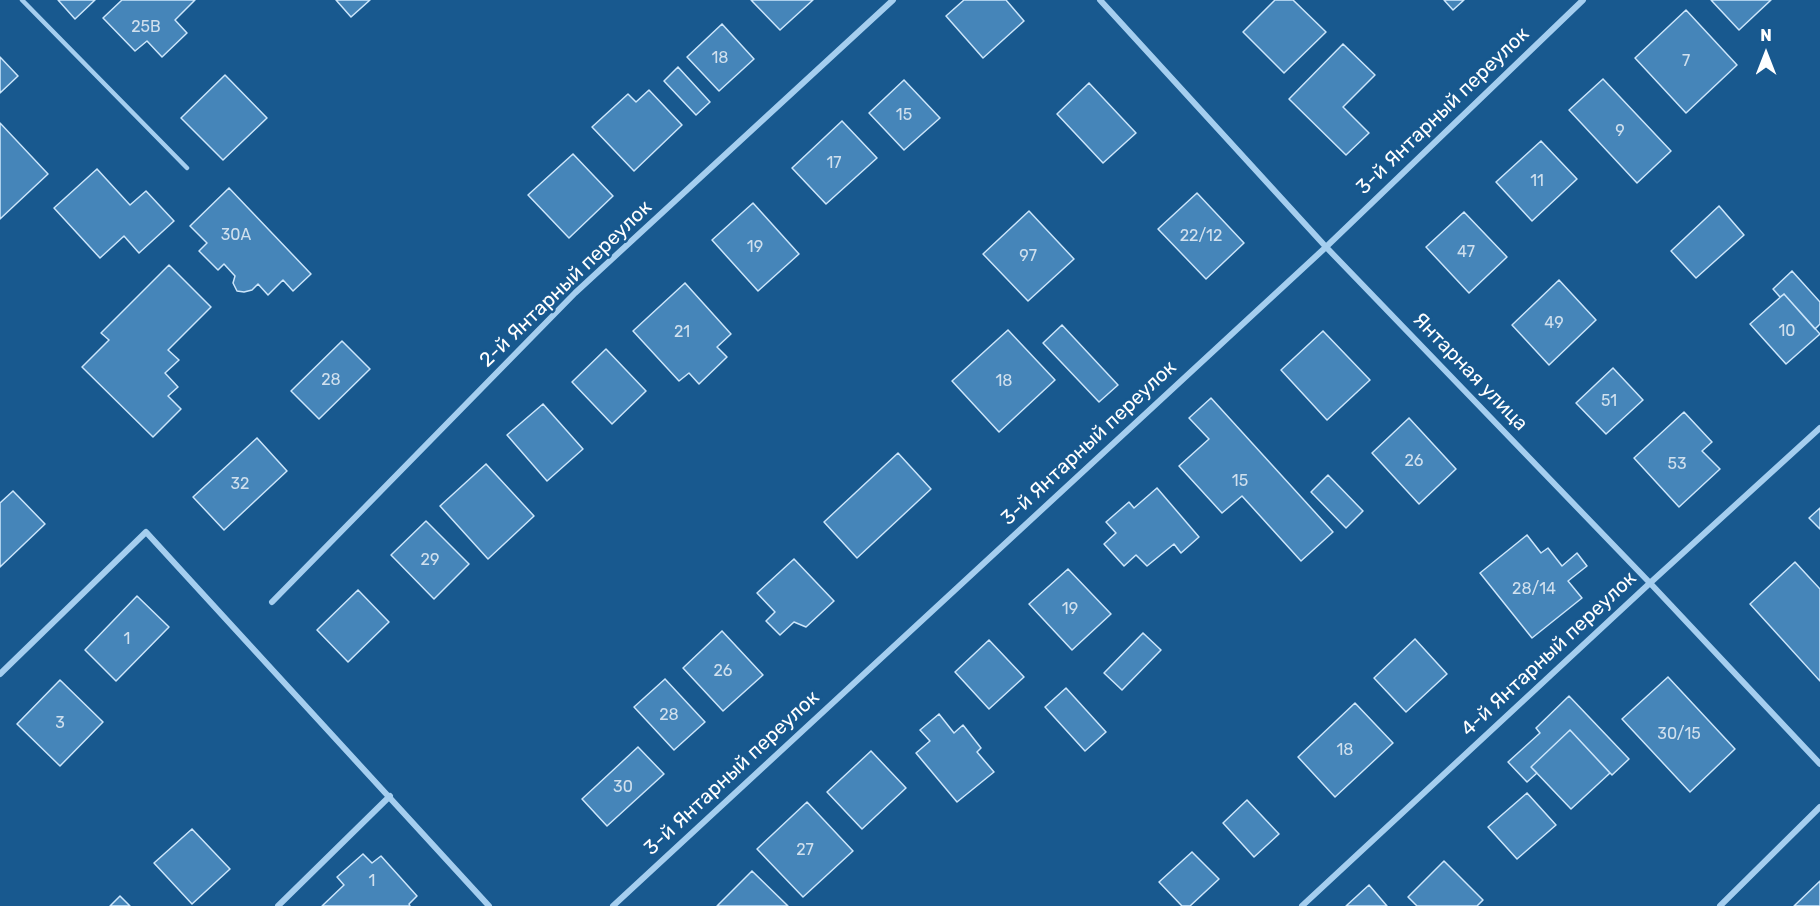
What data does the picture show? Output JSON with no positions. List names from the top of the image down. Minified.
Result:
{"streets":{"street":["3-й Янтарный переулок","2-й Янтарный переулок","Янтарная улица","4-й Янтарный переулок"]},"crossings":[["3-й Янтарный переулок","Янтарная улица"],["Янтарная улица","4-й Янтарный переулок"]],"house_numbers":["25В","18","7","15","9","17","11","30А","22/12","19","47","97","49","10","21","28","18","51","26","53","15","32","29","28/14","19","1","26","28","3","30/15","18","30","27","1"],"north":"top"}
